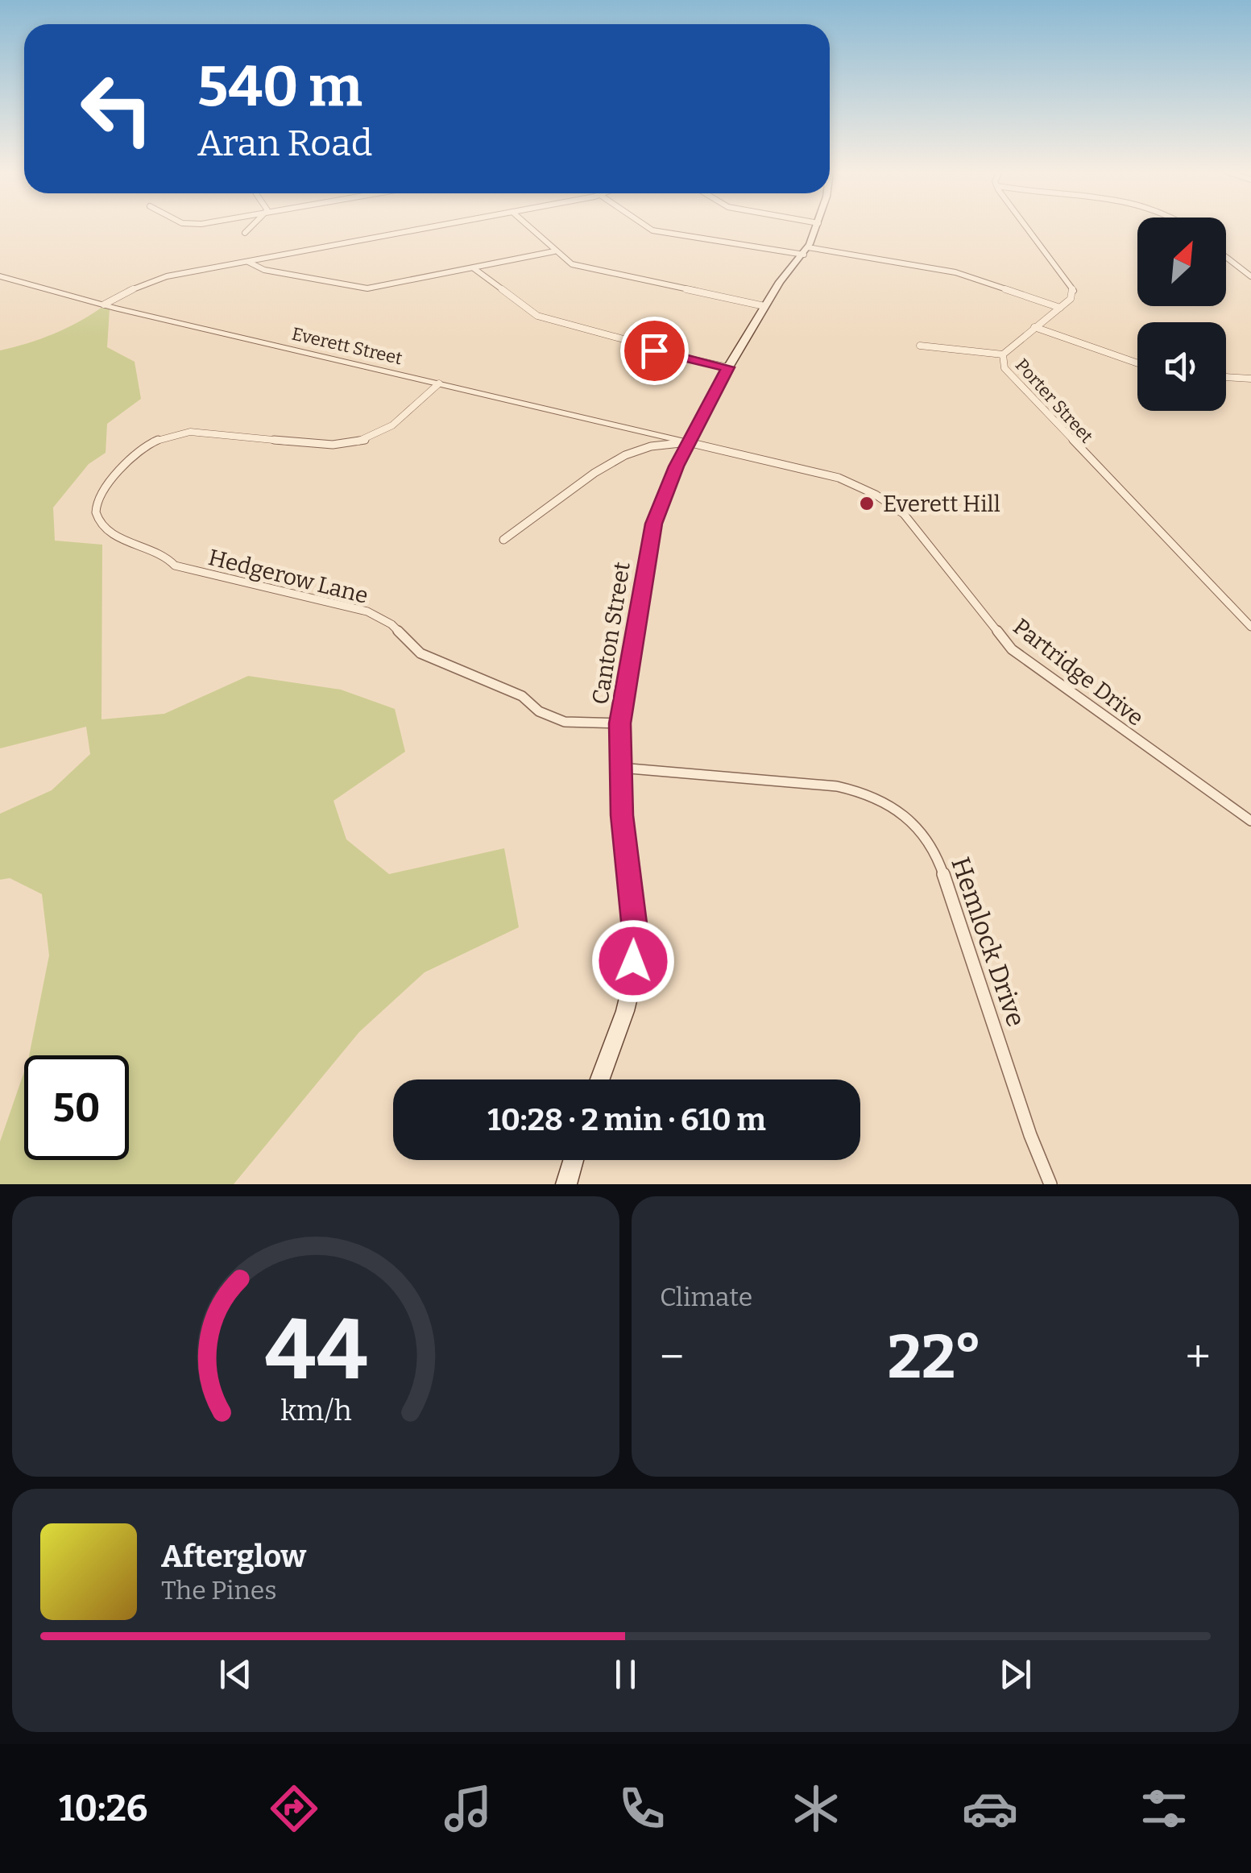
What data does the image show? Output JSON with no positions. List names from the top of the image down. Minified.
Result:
{"streets":{"main road":["Canton Street"],"street":["Everett Street","Porter Street","Hedgerow Lane","Partridge Drive","Hemlock Drive"]},"crossings":[["Everett Street","Hedgerow Lane"],["Everett Street","Canton Street"],["Everett Street","Partridge Drive"],["Hedgerow Lane","Canton Street"],["Canton Street","Partridge Drive"],["Canton Street","Hemlock Drive"]],"places":["Everett Hill"],"north":"top right","page":{"turn":["540 m","Aran Road"],"limit":"50","trip":"10:28 · 2 min · 610 m","tile":"Climate","heat":["−","22°","+"],"song":["Afterglow","The Pines"],"tabs":"10:26","gauge":["44","km/h"]}}
